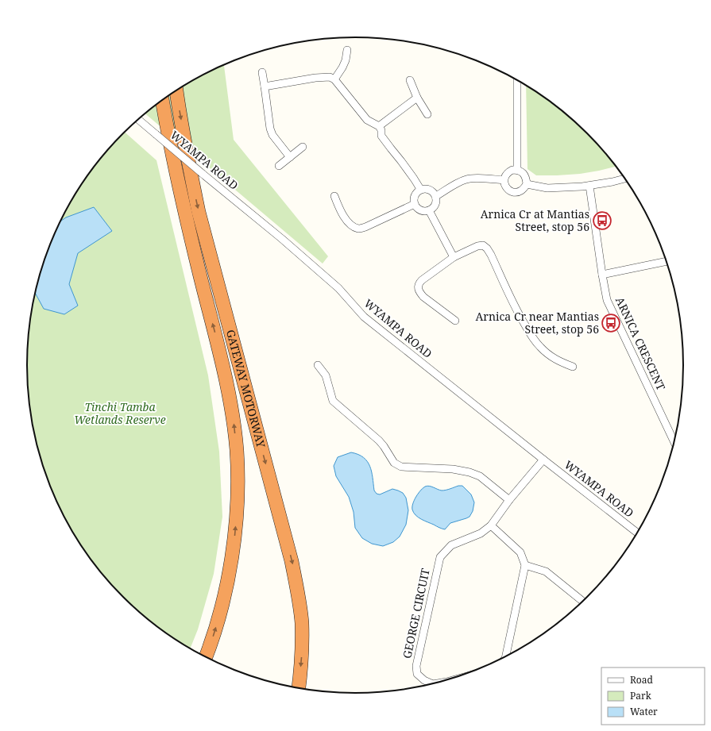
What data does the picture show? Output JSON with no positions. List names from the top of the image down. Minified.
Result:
{"streets":{"highway":["GATEWAY MOTORWAY"],"street":["WYAMPA ROAD","ARNICA CRESCENT","GEORGE CIRCUIT"]},"crossings":[["WYAMPA ROAD","GEORGE CIRCUIT"]],"parks":["Tinchi Tamba Wetlands Reserve"],"places":{"bus stop":["Arnica Cr at Mantias Street, stop 56","Arnica Cr near Mantias Street, stop 56"]},"legend":["Road","Park","Water"]}
